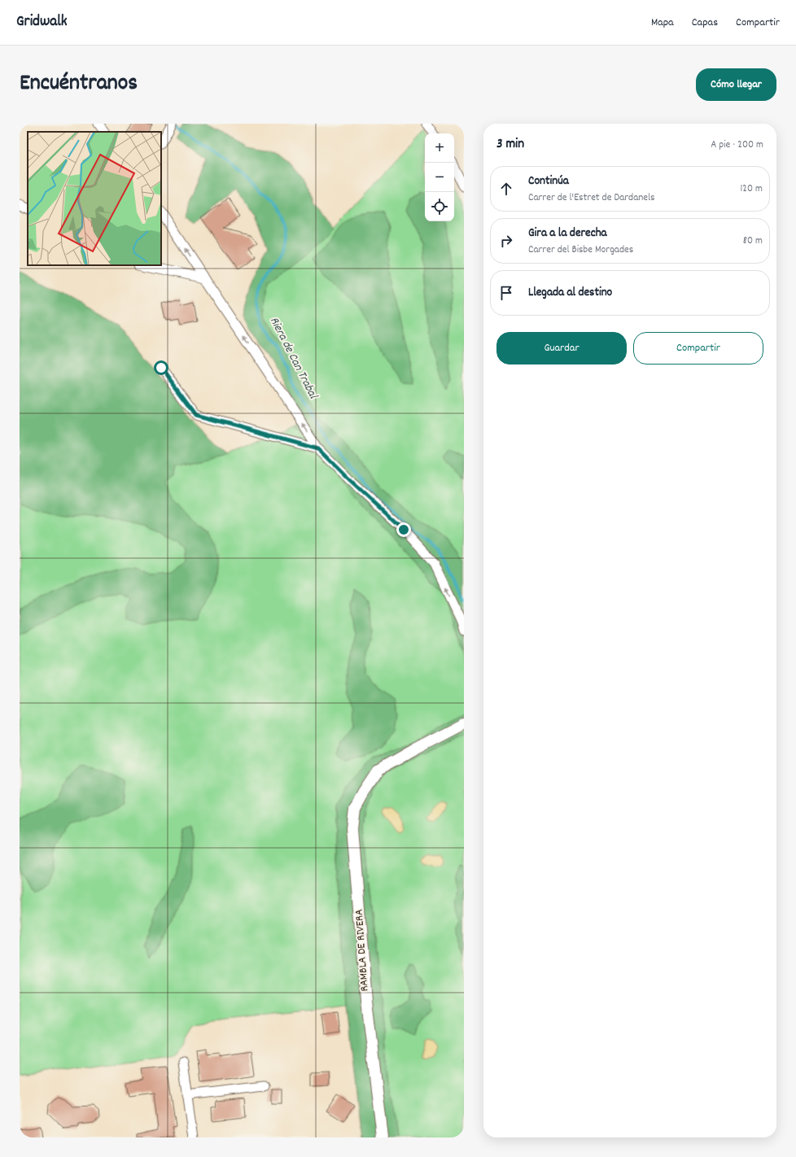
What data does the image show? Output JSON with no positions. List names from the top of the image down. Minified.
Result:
{"streets":{"street":["RAMBLA DE RIVERA"]},"water":["Riera de Can Trabal"],"page":{"header":"Gridwalk","nav":["Mapa","Capas","Compartir"],"title":"Encuéntranos","buttons":["Cómo llegar",["Guardar","Compartir"]],"heading":["3 min","A pie · 200 m"],"map_buttons":["+","−"],"list":[["Continúa","Carrer de l'Estret de Dardanels","120 m"],["Gira a la derecha","Carrer del Bisbe Morgades","80 m"],"Llegada al destino"]}}
